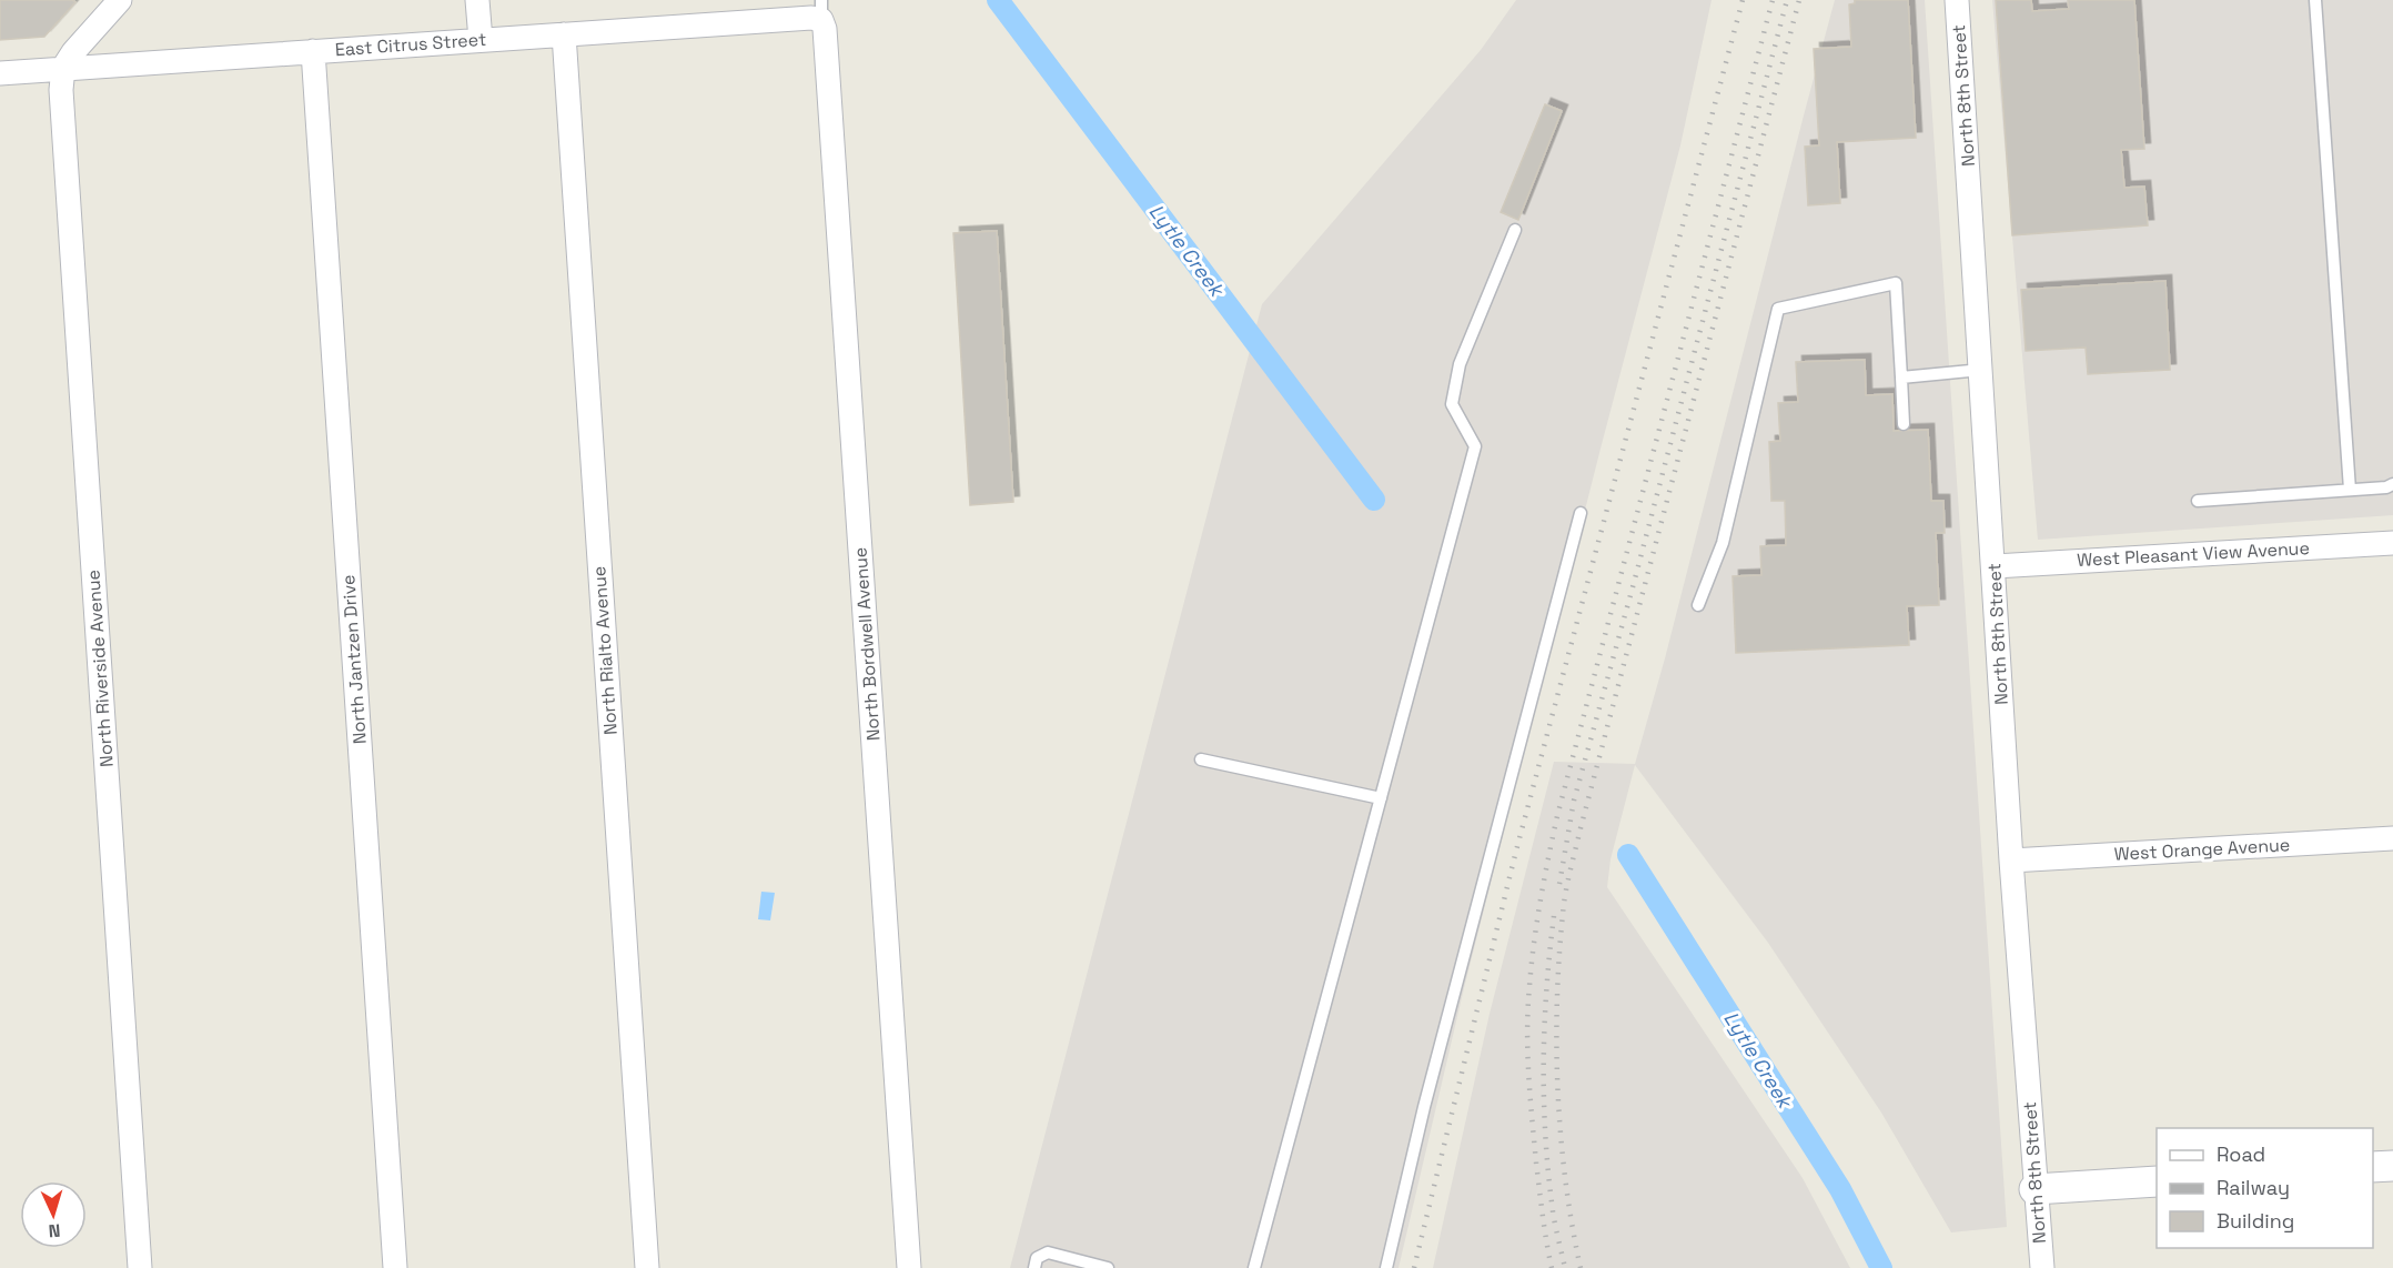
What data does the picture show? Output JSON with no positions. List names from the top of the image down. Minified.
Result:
{"streets":{"street":["East Citrus Street","North 8th Street","West Pleasant View Avenue","North Bordwell Avenue","North Rialto Avenue","North Jantzen Drive","North Riverside Avenue","West Orange Avenue"]},"crossings":[["East Citrus Street","North Bordwell Avenue"],["East Citrus Street","North Rialto Avenue"],["East Citrus Street","North Jantzen Drive"],["East Citrus Street","North Riverside Avenue"],["North 8th Street","West Pleasant View Avenue"],["North 8th Street","West Orange Avenue"]],"water":["Lytle Creek"],"legend":["Road","Railway","Building"],"north":"bottom"}
